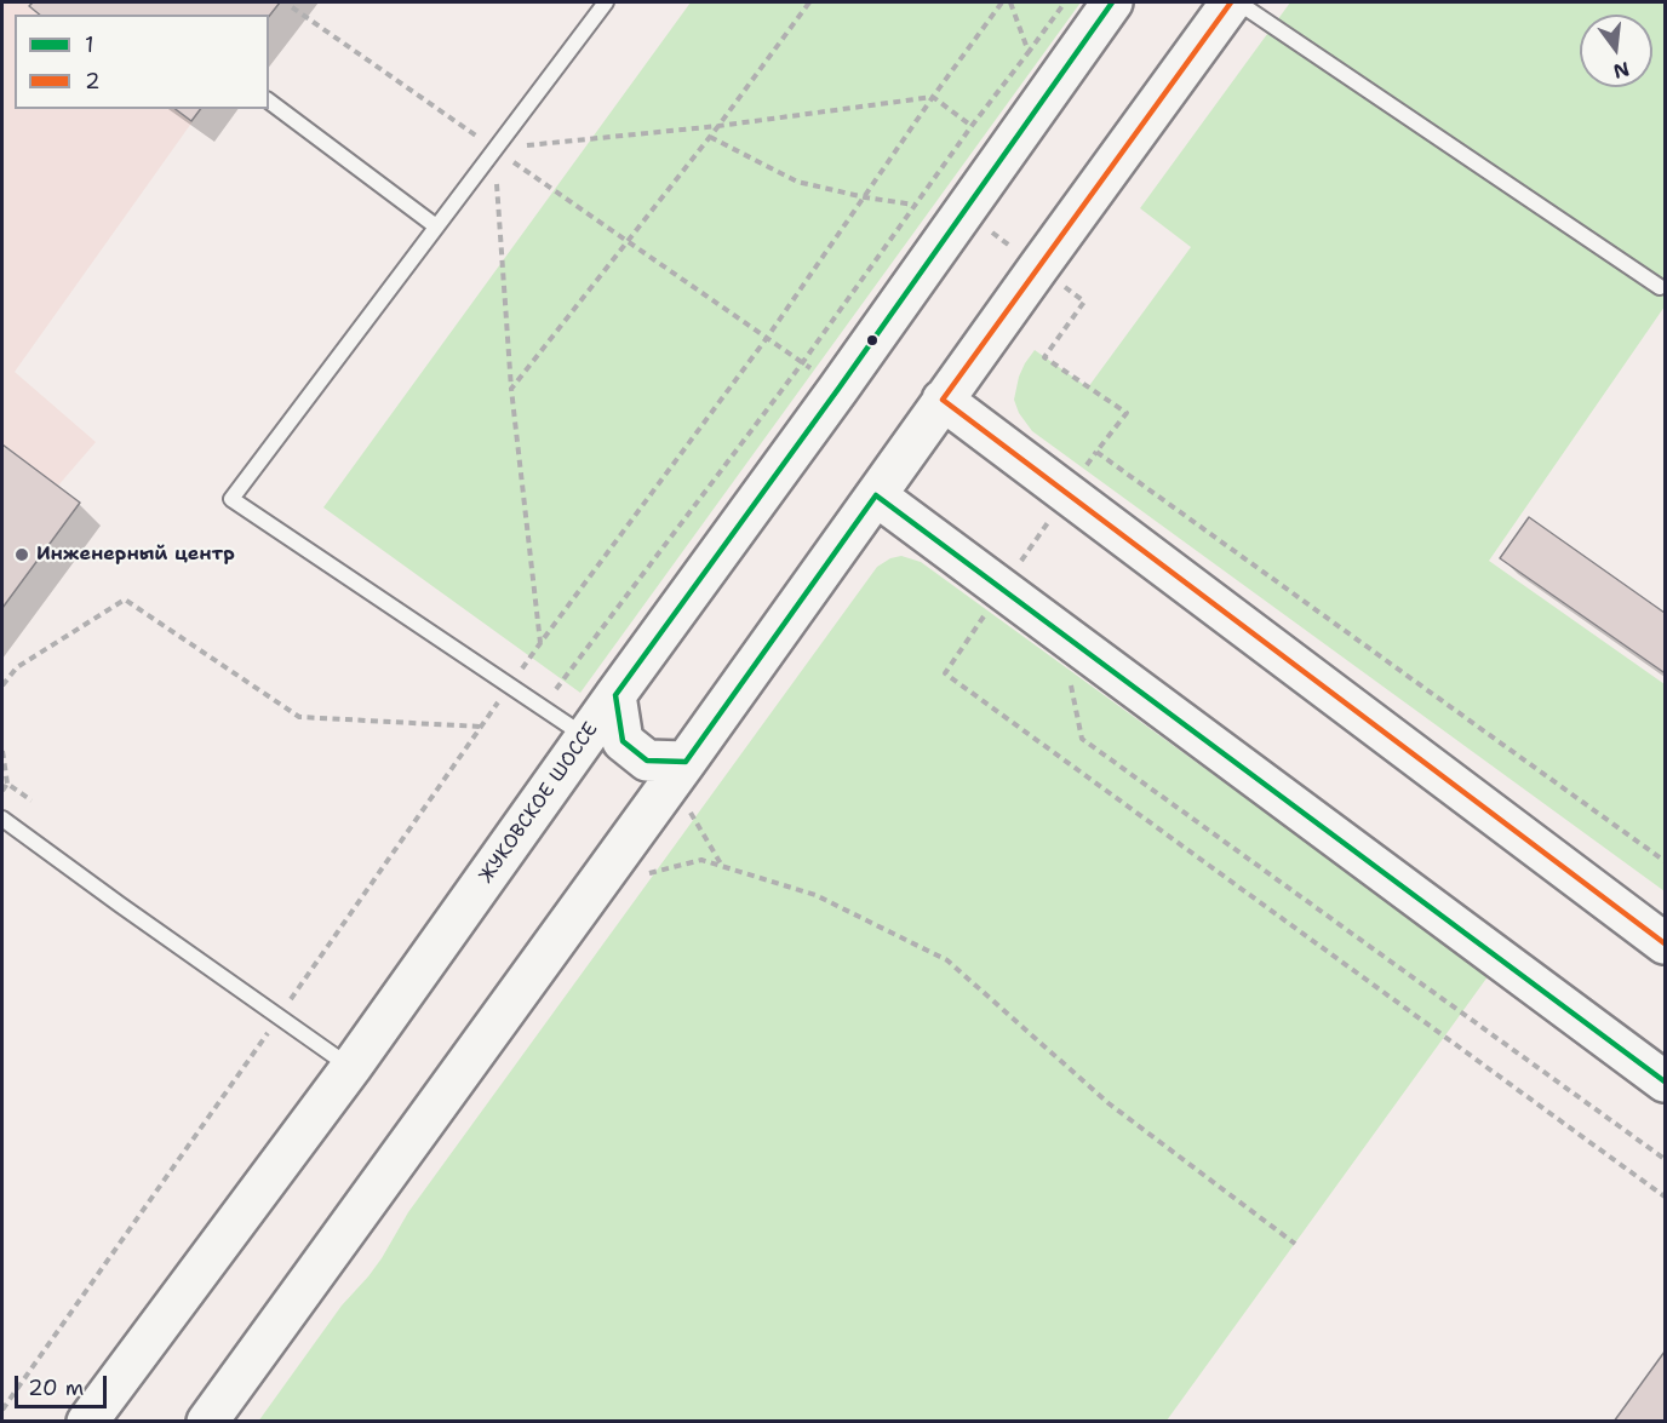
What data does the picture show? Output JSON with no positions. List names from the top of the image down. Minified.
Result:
{"streets":{"main road":["ЖУКОВСКОЕ ШОССЕ"]},"places":["Инженерный центр"],"lines":["transit line 1","transit line 2"],"legend":["1","2"],"scale_bar":"20 m","north":"bottom"}
